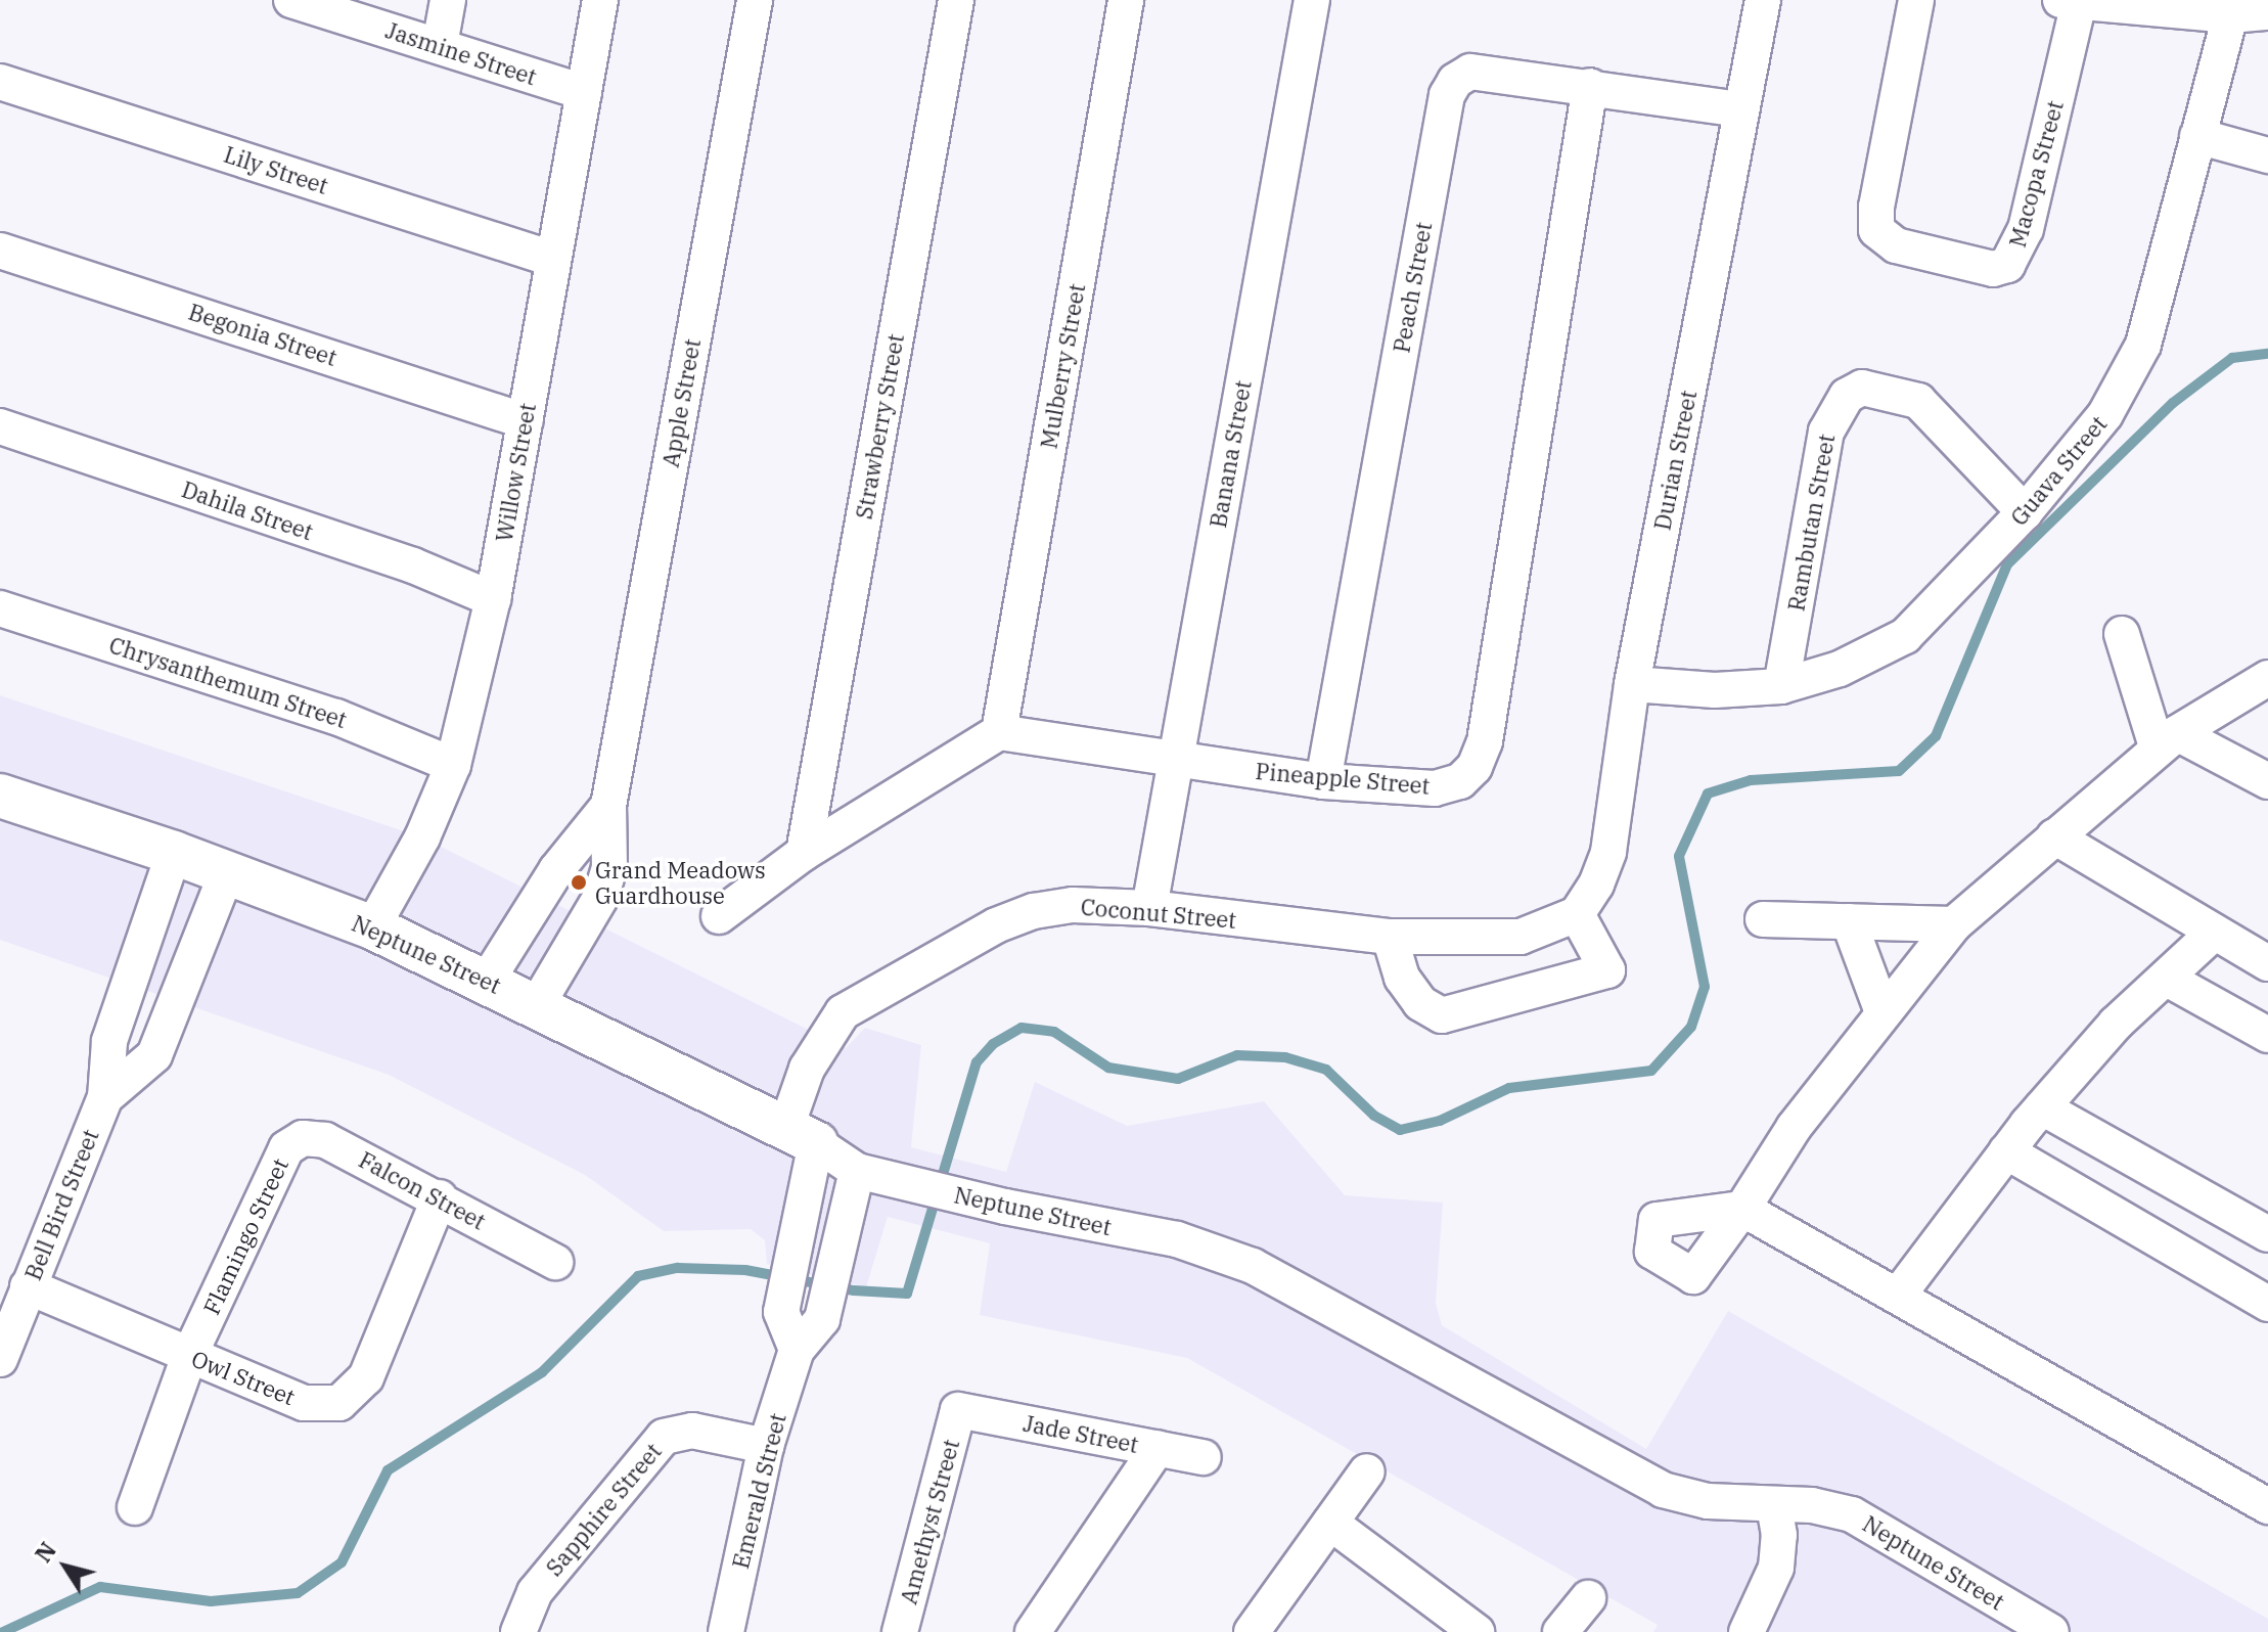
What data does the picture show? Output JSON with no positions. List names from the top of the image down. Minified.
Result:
{"streets":{"street":["Jasmine Street","Lily Street","Macopa Street","Peach Street","Begonia Street","Mulberry Street","Apple Street","Strawberry Street","Banana Street","Durian Street","Guava Street","Willow Street","Dahila Street","Rambutan Street","Chrysanthemum Street","Pineapple Street","Coconut Street","Neptune Street","Falcon Street","Bell Bird Street","Flamingo Street","Owl Street","Jade Street","Emerald Street","Sapphire Street","Amethyst Street"]},"crossings":[["Jasmine Street","Willow Street"],["Lily Street","Willow Street"],["Peach Street","Durian Street"],["Peach Street","Pineapple Street"],["Begonia Street","Willow Street"],["Mulberry Street","Pineapple Street"],["Apple Street","Neptune Street"],["Banana Street","Pineapple Street"],["Banana Street","Coconut Street"],["Durian Street","Guava Street"],["Durian Street","Coconut Street"],["Guava Street","Rambutan Street"],["Willow Street","Dahila Street"],["Willow Street","Chrysanthemum Street"],["Willow Street","Neptune Street"],["Coconut Street","Neptune Street"],["Neptune Street","Bell Bird Street"],["Neptune Street","Emerald Street"],["Falcon Street","Flamingo Street"],["Falcon Street","Owl Street"],["Bell Bird Street","Owl Street"],["Flamingo Street","Owl Street"],["Jade Street","Amethyst Street"],["Emerald Street","Sapphire Street"]],"places":["Grand Meadows Guardhouse"],"north":"top left"}
